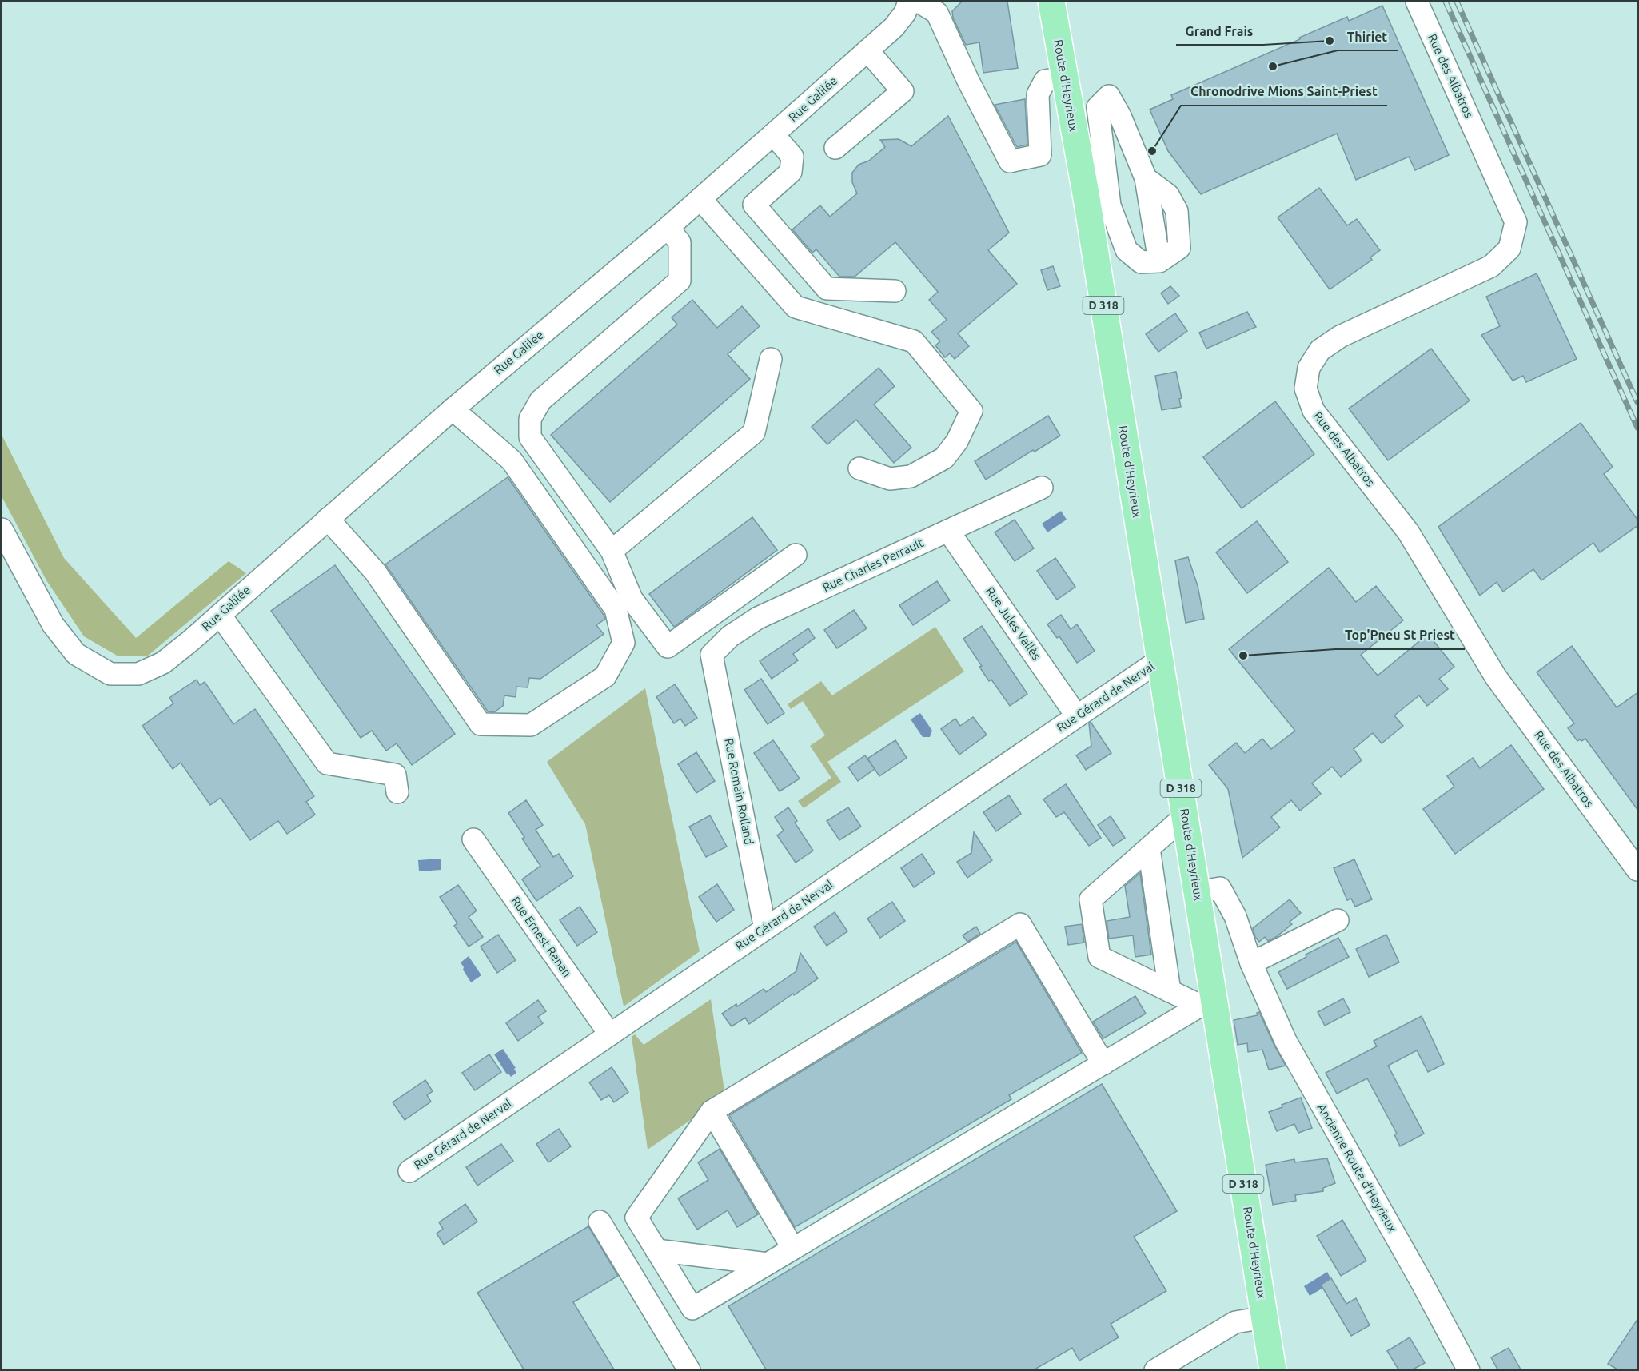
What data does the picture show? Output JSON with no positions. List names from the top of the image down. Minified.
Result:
{"streets":{"main road":["Route d'Heyrieux","D 318"],"street":["Rue des Albatros","Rue Galilée","Rue Charles Perrault","Rue Jules Vallès","Rue Gérard de Nerval","Rue Romain Rolland","Rue Ernest Renan","Ancienne Route d'Heyrieux"]},"crossings":[["Route d'Heyrieux","Rue Gérard de Nerval"],["Route d'Heyrieux","Ancienne Route d'Heyrieux"],["Rue Charles Perrault","Rue Jules Vallès"],["Rue Charles Perrault","Rue Romain Rolland"],["Rue Jules Vallès","Rue Gérard de Nerval"],["Rue Gérard de Nerval","Rue Romain Rolland"],["Rue Gérard de Nerval","Rue Ernest Renan"]],"places":["Grand Frais","Thiriet","Chronodrive Mions Saint-Priest","Top'Pneu St Priest"]}
